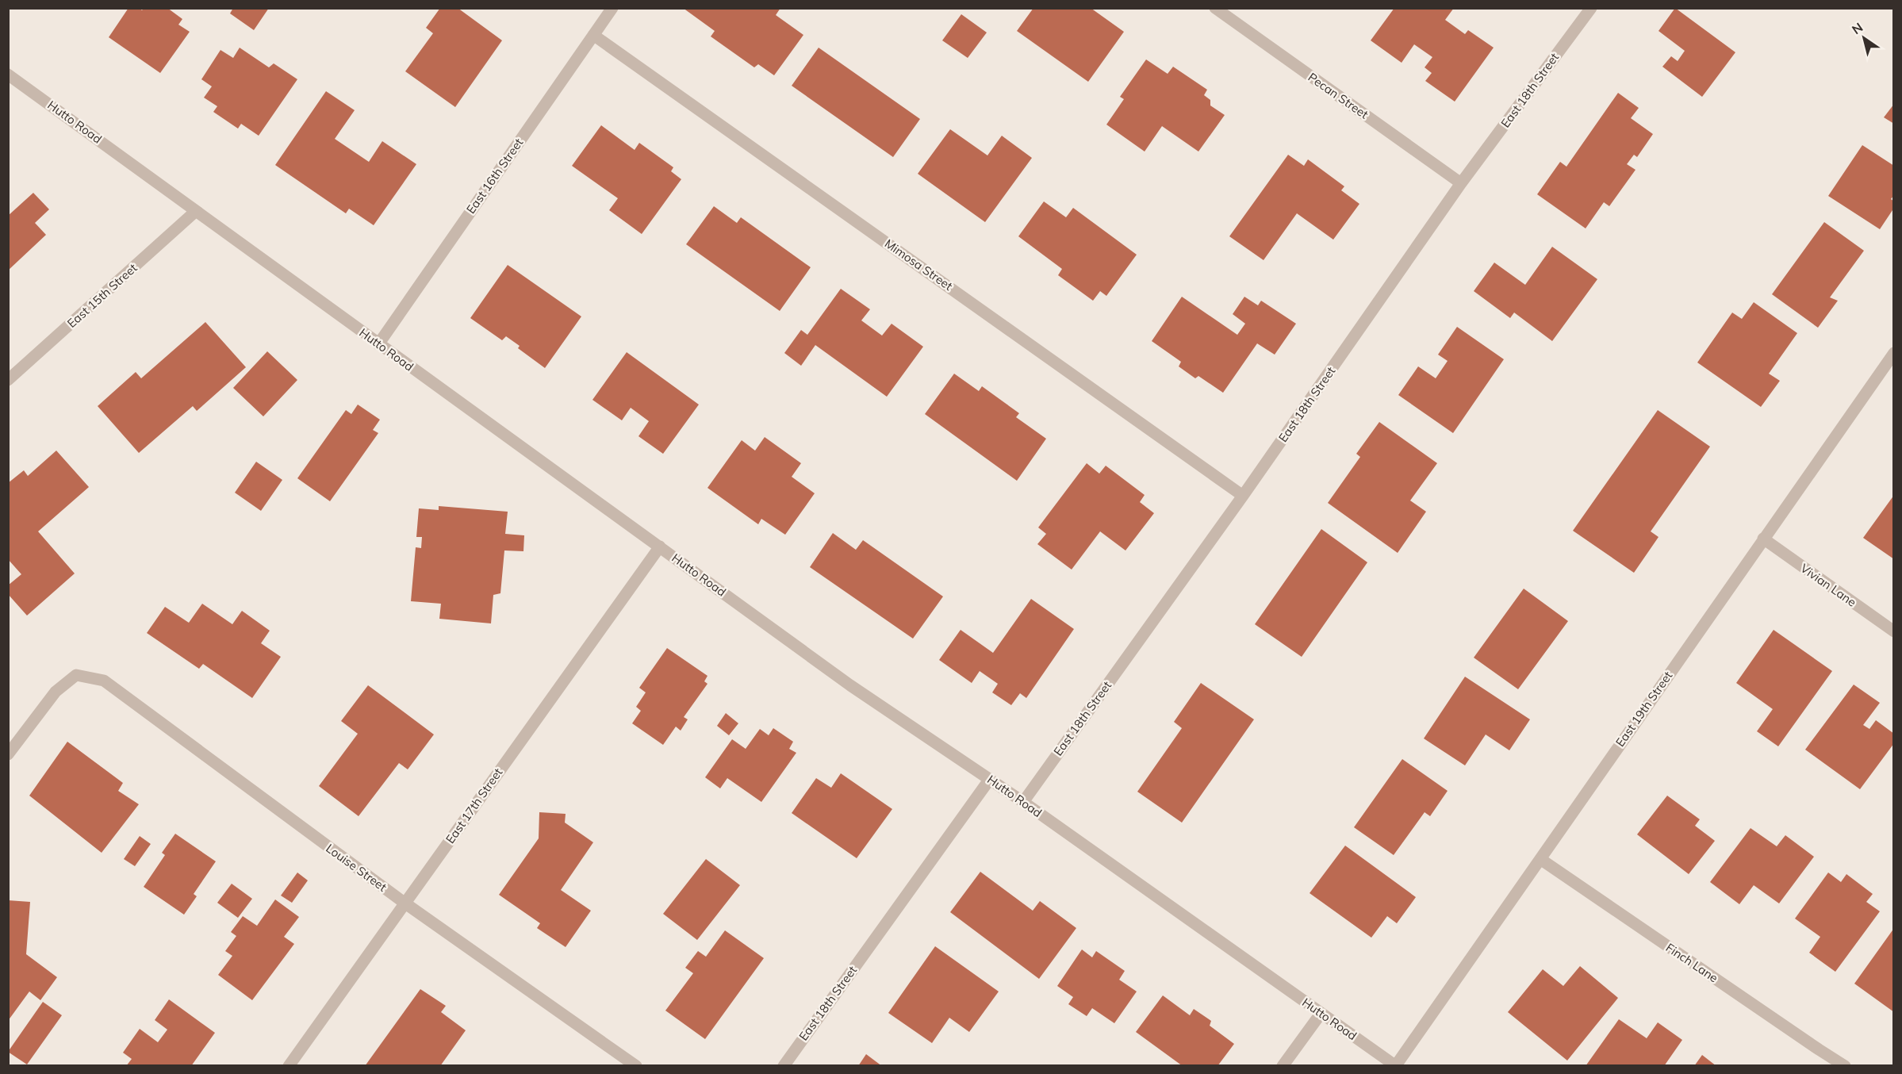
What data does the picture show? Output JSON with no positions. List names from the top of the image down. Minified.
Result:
{"streets":{"street":["East 18th Street","Pecan Street","Hutto Road","East 16th Street","Mimosa Street","East 15th Street","Vivian Lane","East 19th Street","East 17th Street","Louise Street","Finch Lane"]},"crossings":[["East 18th Street","Pecan Street"],["East 18th Street","Hutto Road"],["East 18th Street","Mimosa Street"],["Hutto Road","East 16th Street"],["Hutto Road","East 15th Street"],["Hutto Road","East 19th Street"],["Hutto Road","East 17th Street"],["East 16th Street","Mimosa Street"],["Vivian Lane","East 19th Street"],["East 19th Street","Finch Lane"],["East 17th Street","Louise Street"]],"north":"top left"}
